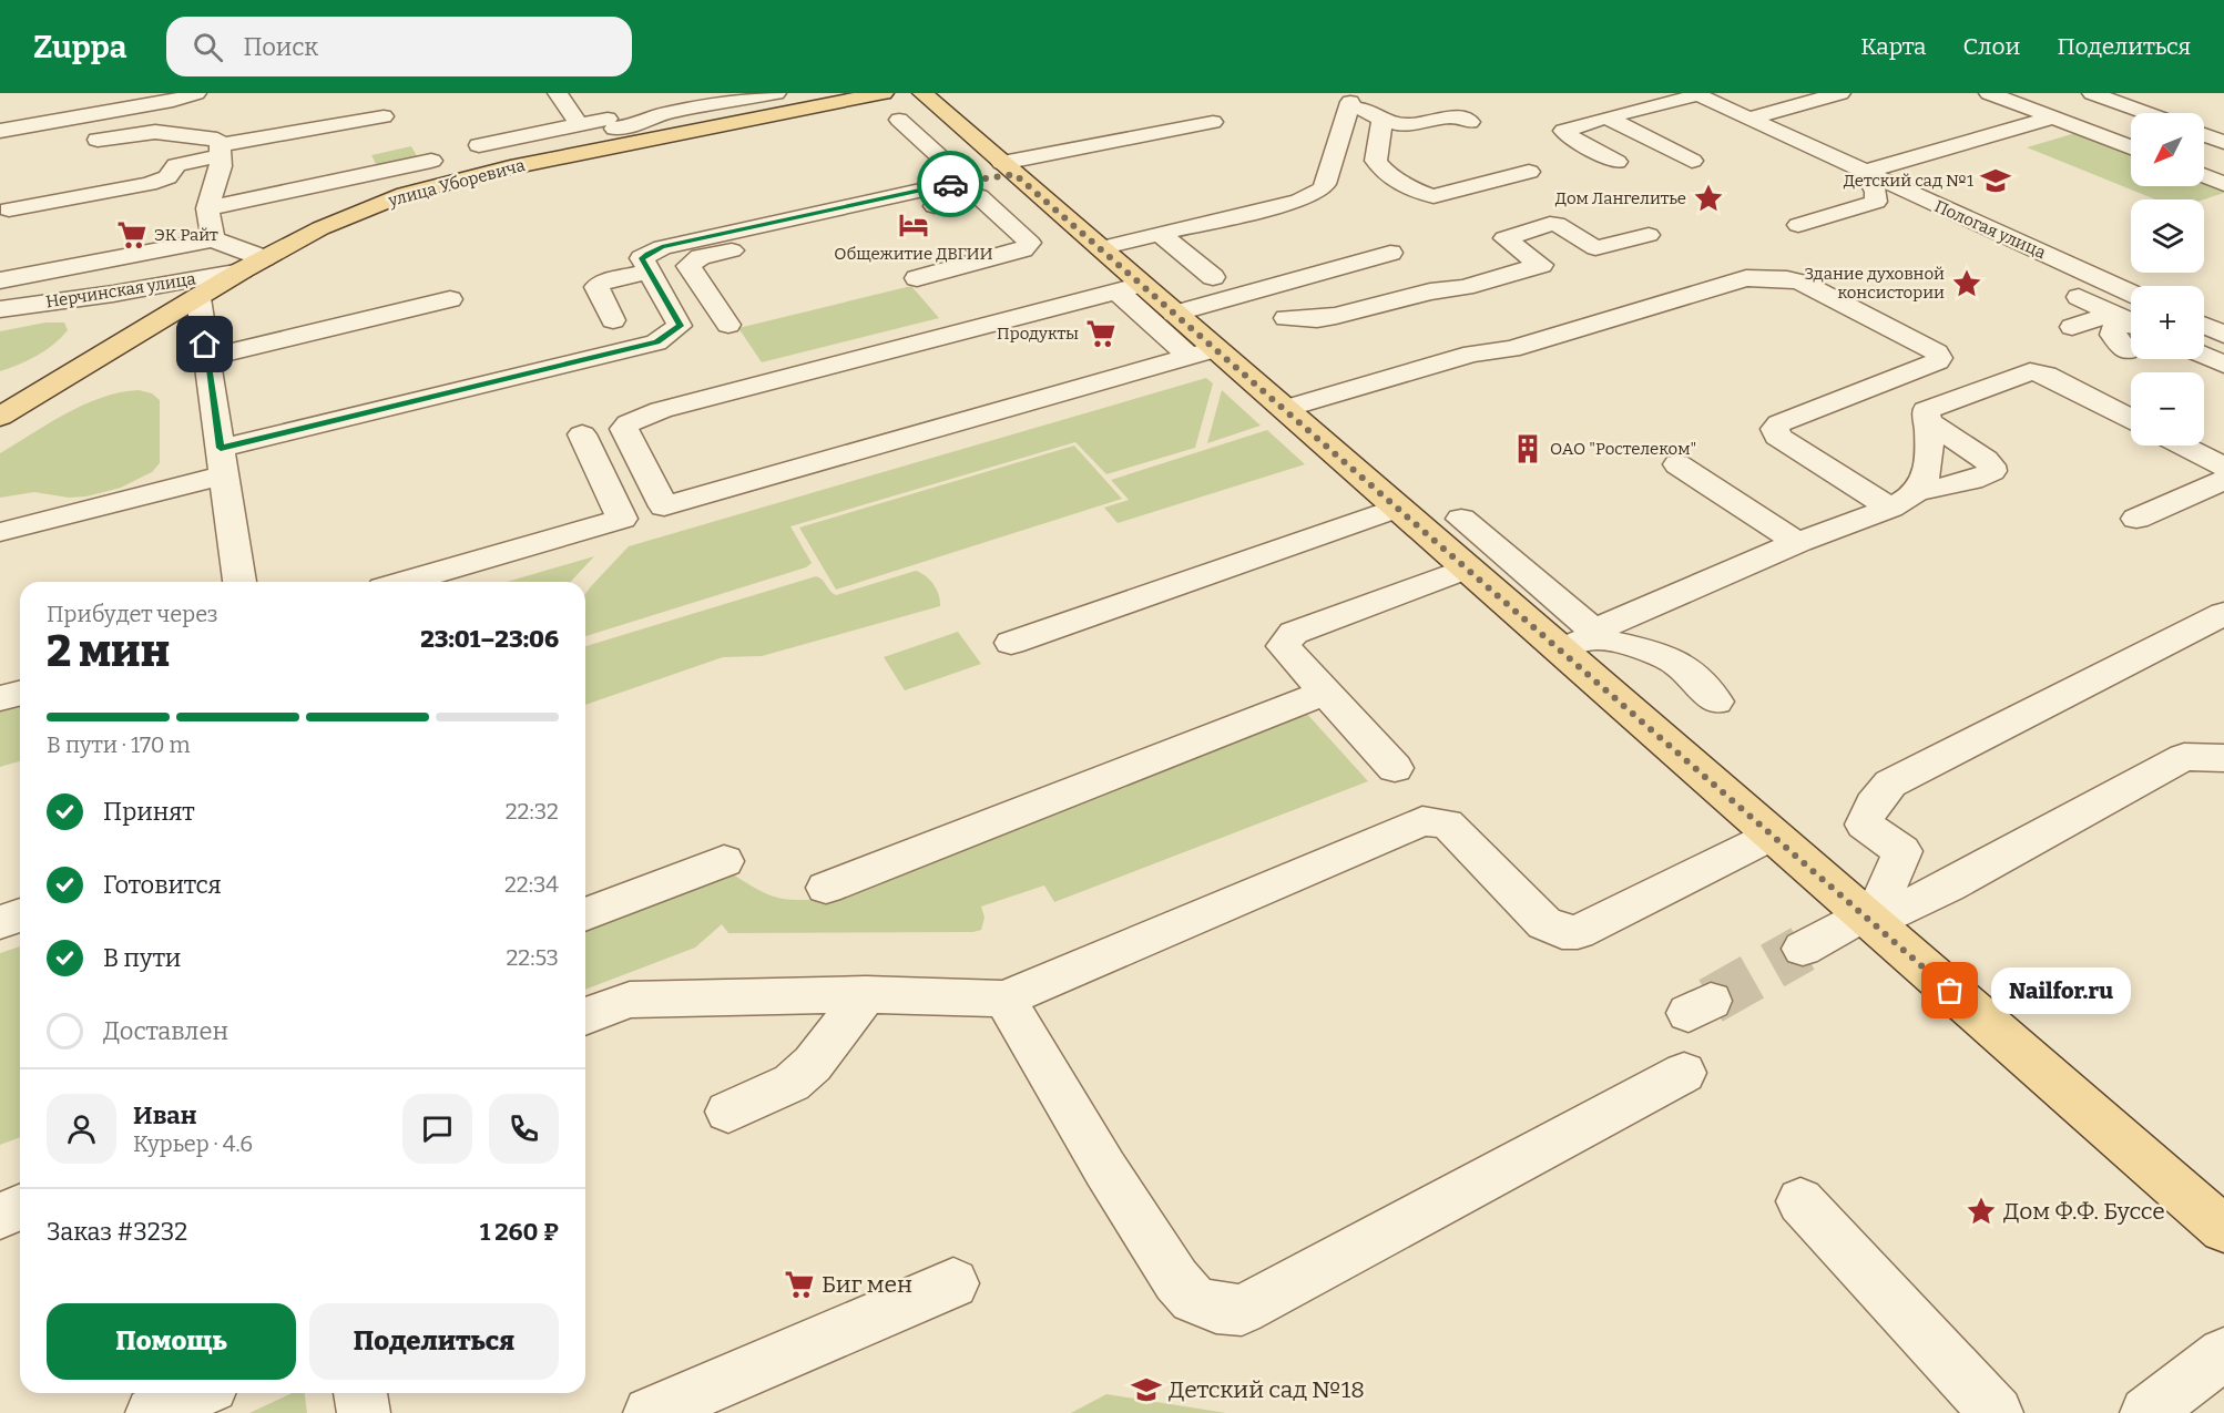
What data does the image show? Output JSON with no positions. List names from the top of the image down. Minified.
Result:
{"streets":{"main road":["улица Уборевича"],"street":["Пологая улица","Нерчинская улица"]},"crossings":[["улица Уборевича","Нерчинская улица"]],"places":{"school or university":["Детский сад №1","Детский сад №18"],"place":["Дом Лангелитье","Здание духовной консистории","Дом Ф.Ф. Буссе"],"hotel":["Общежитие ДВГИИ"],"supermarket":["ЭК Райт","Продукты","Биг мен"],"building":["ОАО \"Ростелеком\""],"other":["Nailfor.ru"]},"north":"bottom left","page":{"header":"Zuppa","search":"Поиск","nav":["Карта","Слои","Поделиться"],"map_buttons":["+","−"],"heading":["2 мин","Прибудет через","23:01–23:06"],"panel":["Иван","Курьер · 4.6","Заказ #3232","1 260 ₽"],"bar":"В пути · 170 m","list":[["Принят","22:32"],["Готовится","22:34"],["В пути","22:53"],"Доставлен"],"bubble":"Nailfor.ru","buttons":["Помощь","Поделиться"]}}
